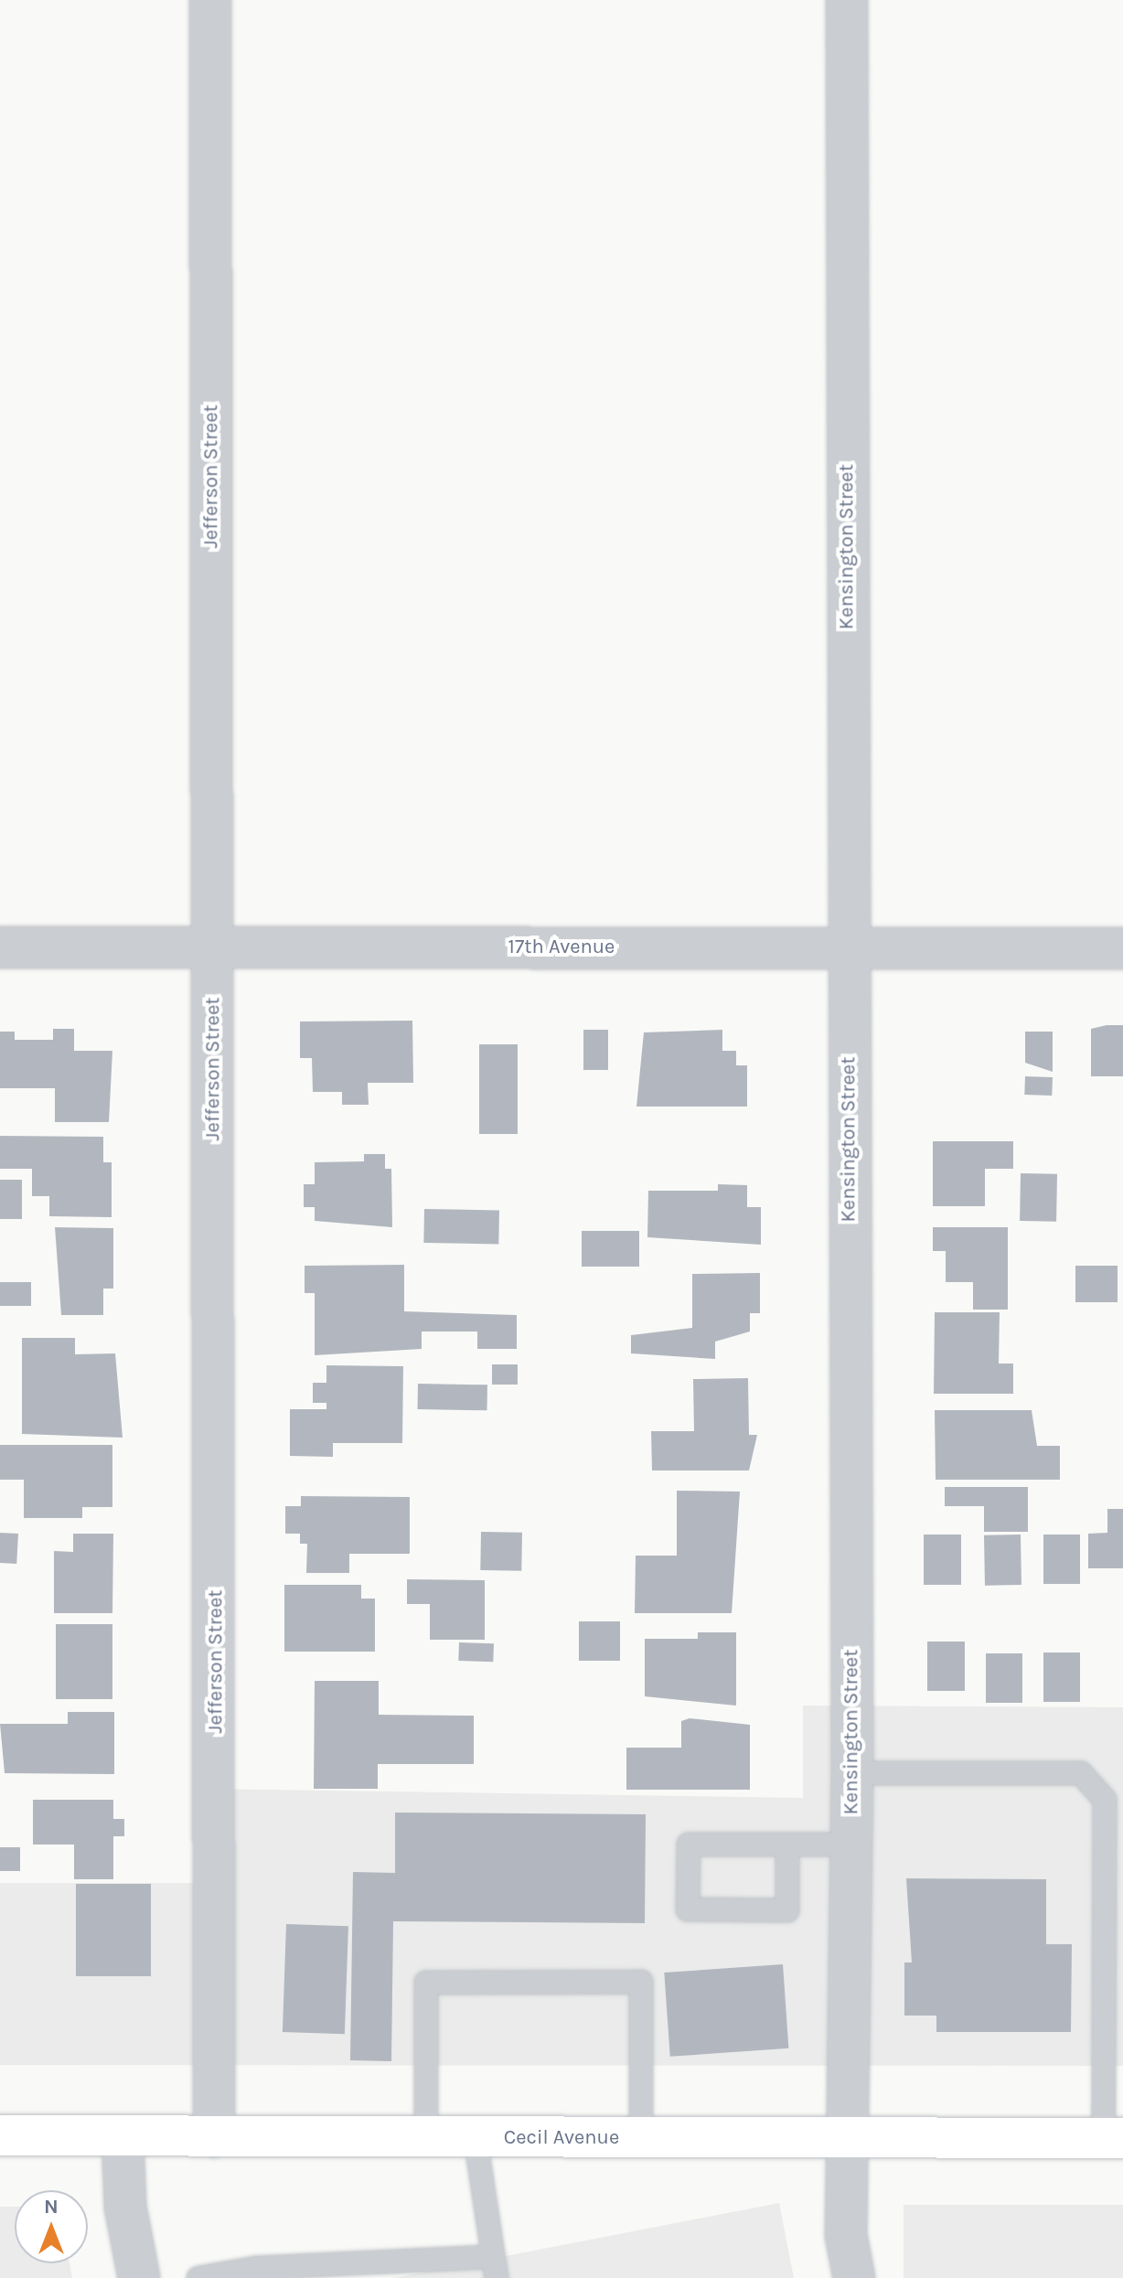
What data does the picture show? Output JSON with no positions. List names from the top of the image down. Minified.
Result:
{"streets":{"main road":["Cecil Avenue"],"street":["Jefferson Street","Kensington Street","17th Avenue"]},"crossings":[["Jefferson Street","17th Avenue"],["Jefferson Street","Cecil Avenue"],["Kensington Street","17th Avenue"],["Kensington Street","Cecil Avenue"]],"north":"top"}
